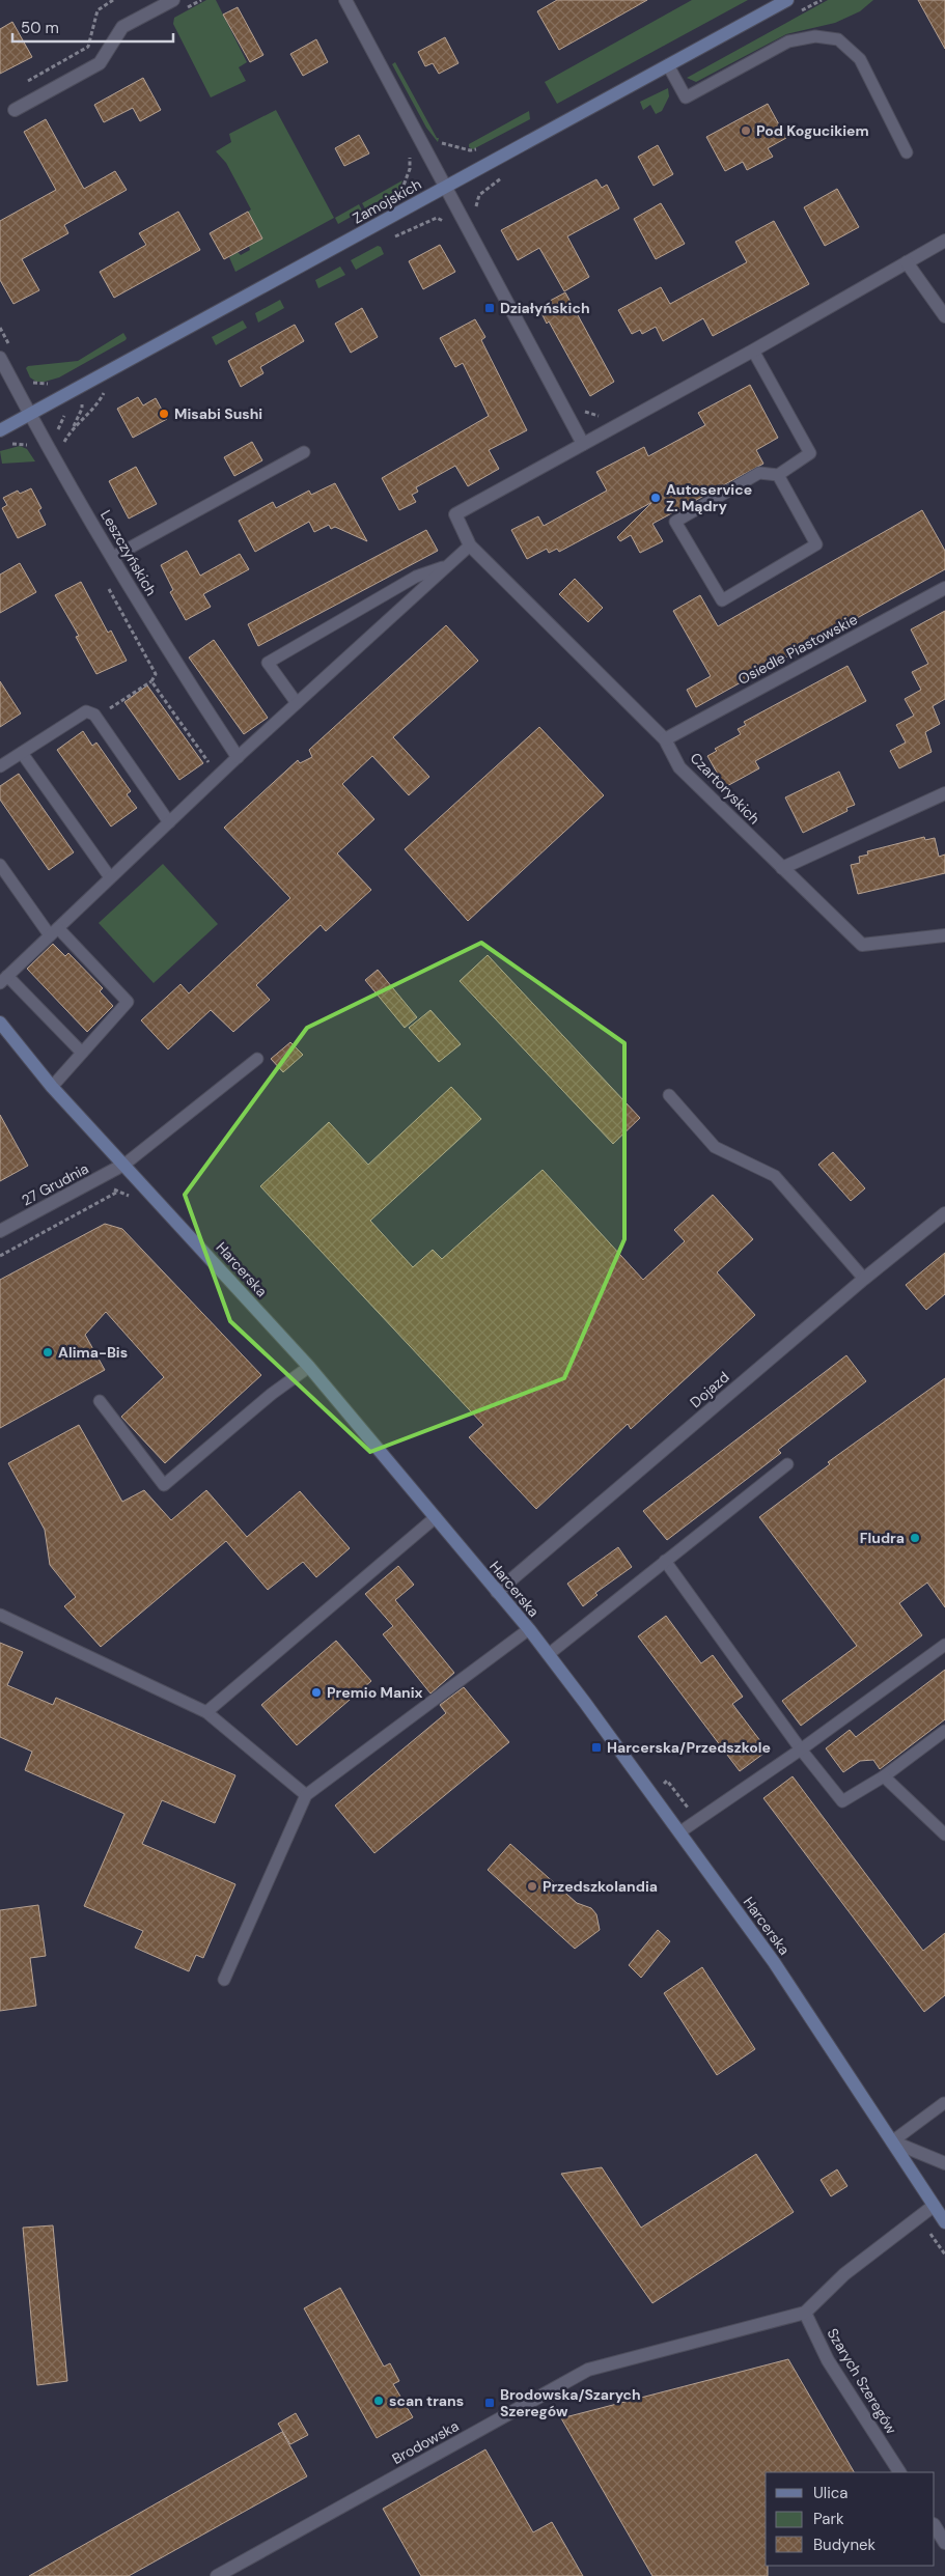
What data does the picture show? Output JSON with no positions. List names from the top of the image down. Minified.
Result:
{"streets":{"street":["Zamojskich","Leszczyńskich","Osiedle Piastowskie","Czartoryskich","27 Grudnia","Harcerska","Dojazd","Szarych Szeregów","Brodowska"]},"crossings":[["Zamojskich","Leszczyńskich"],["Osiedle Piastowskie","Czartoryskich"],["27 Grudnia","Harcerska"],["Harcerska","Dojazd"],["Szarych Szeregów","Brodowska"]],"places":{"other":["Pod Kogucikiem","Misabi Sushi","Autoservice Z. Mądry","Alima-Bis","Fludra","Premio Manix","Przedszkolandia","scan trans"],"transit":["Działyńskich","Harcerska/Przedszkole","Brodowska/Szarych Szeregów"]},"legend":["Ulica","Park","Budynek"],"scale_bar":"50 m"}
